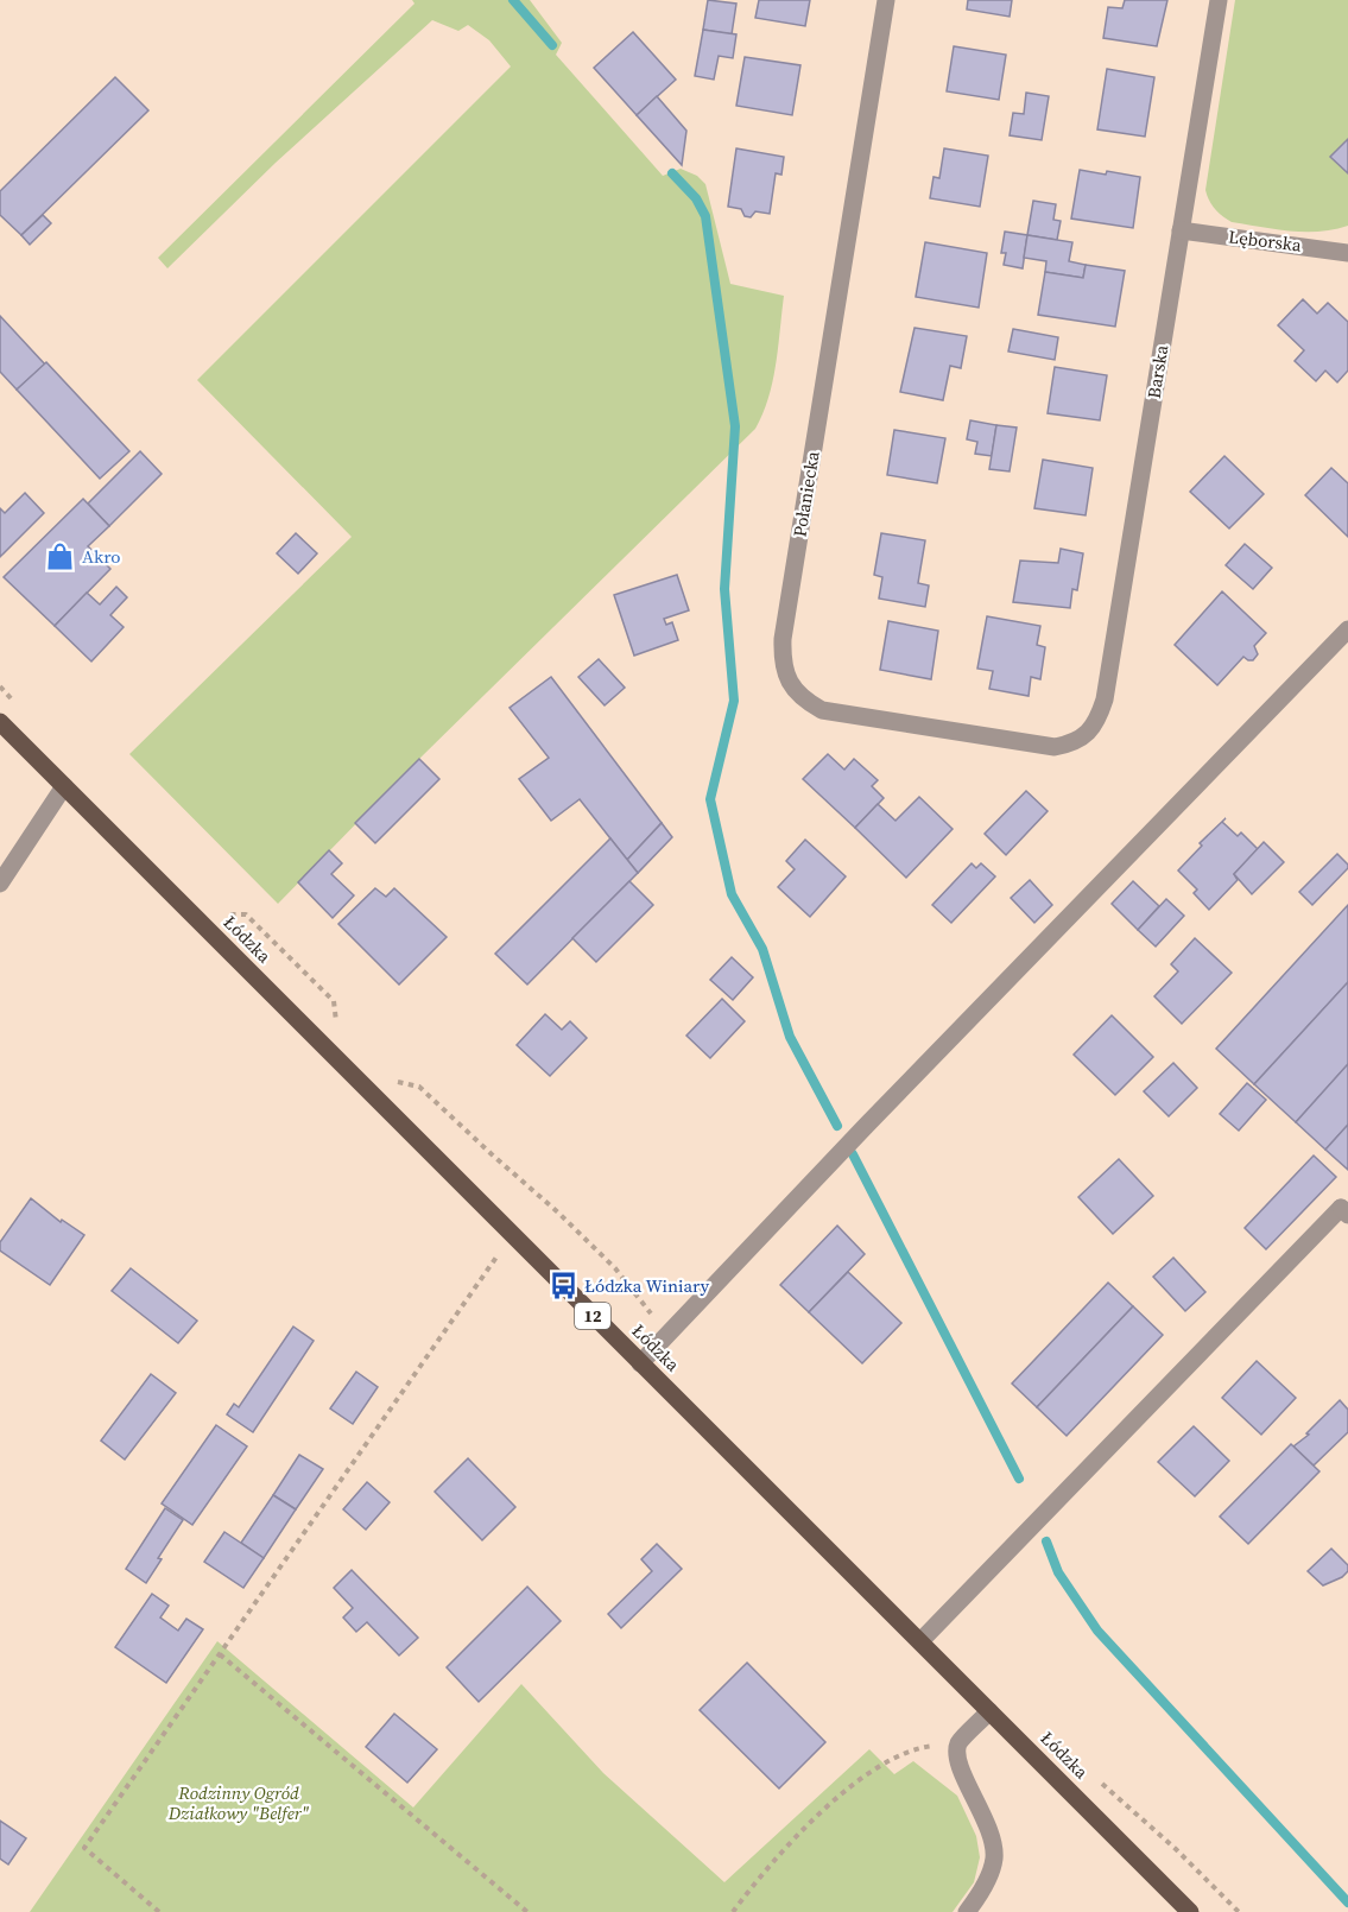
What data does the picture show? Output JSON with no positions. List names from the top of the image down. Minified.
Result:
{"streets":{"main road":["Łódzka","12"],"street":["Lęborska","Barska","Połaniecka"]},"crossings":[["Lęborska","Barska"],["Barska","Połaniecka"]],"parks":["Rodzinny Ogród Działkowy \"Belfer\""],"places":{"shop":["Akro"],"bus stop":["Łódzka Winiary"]}}
